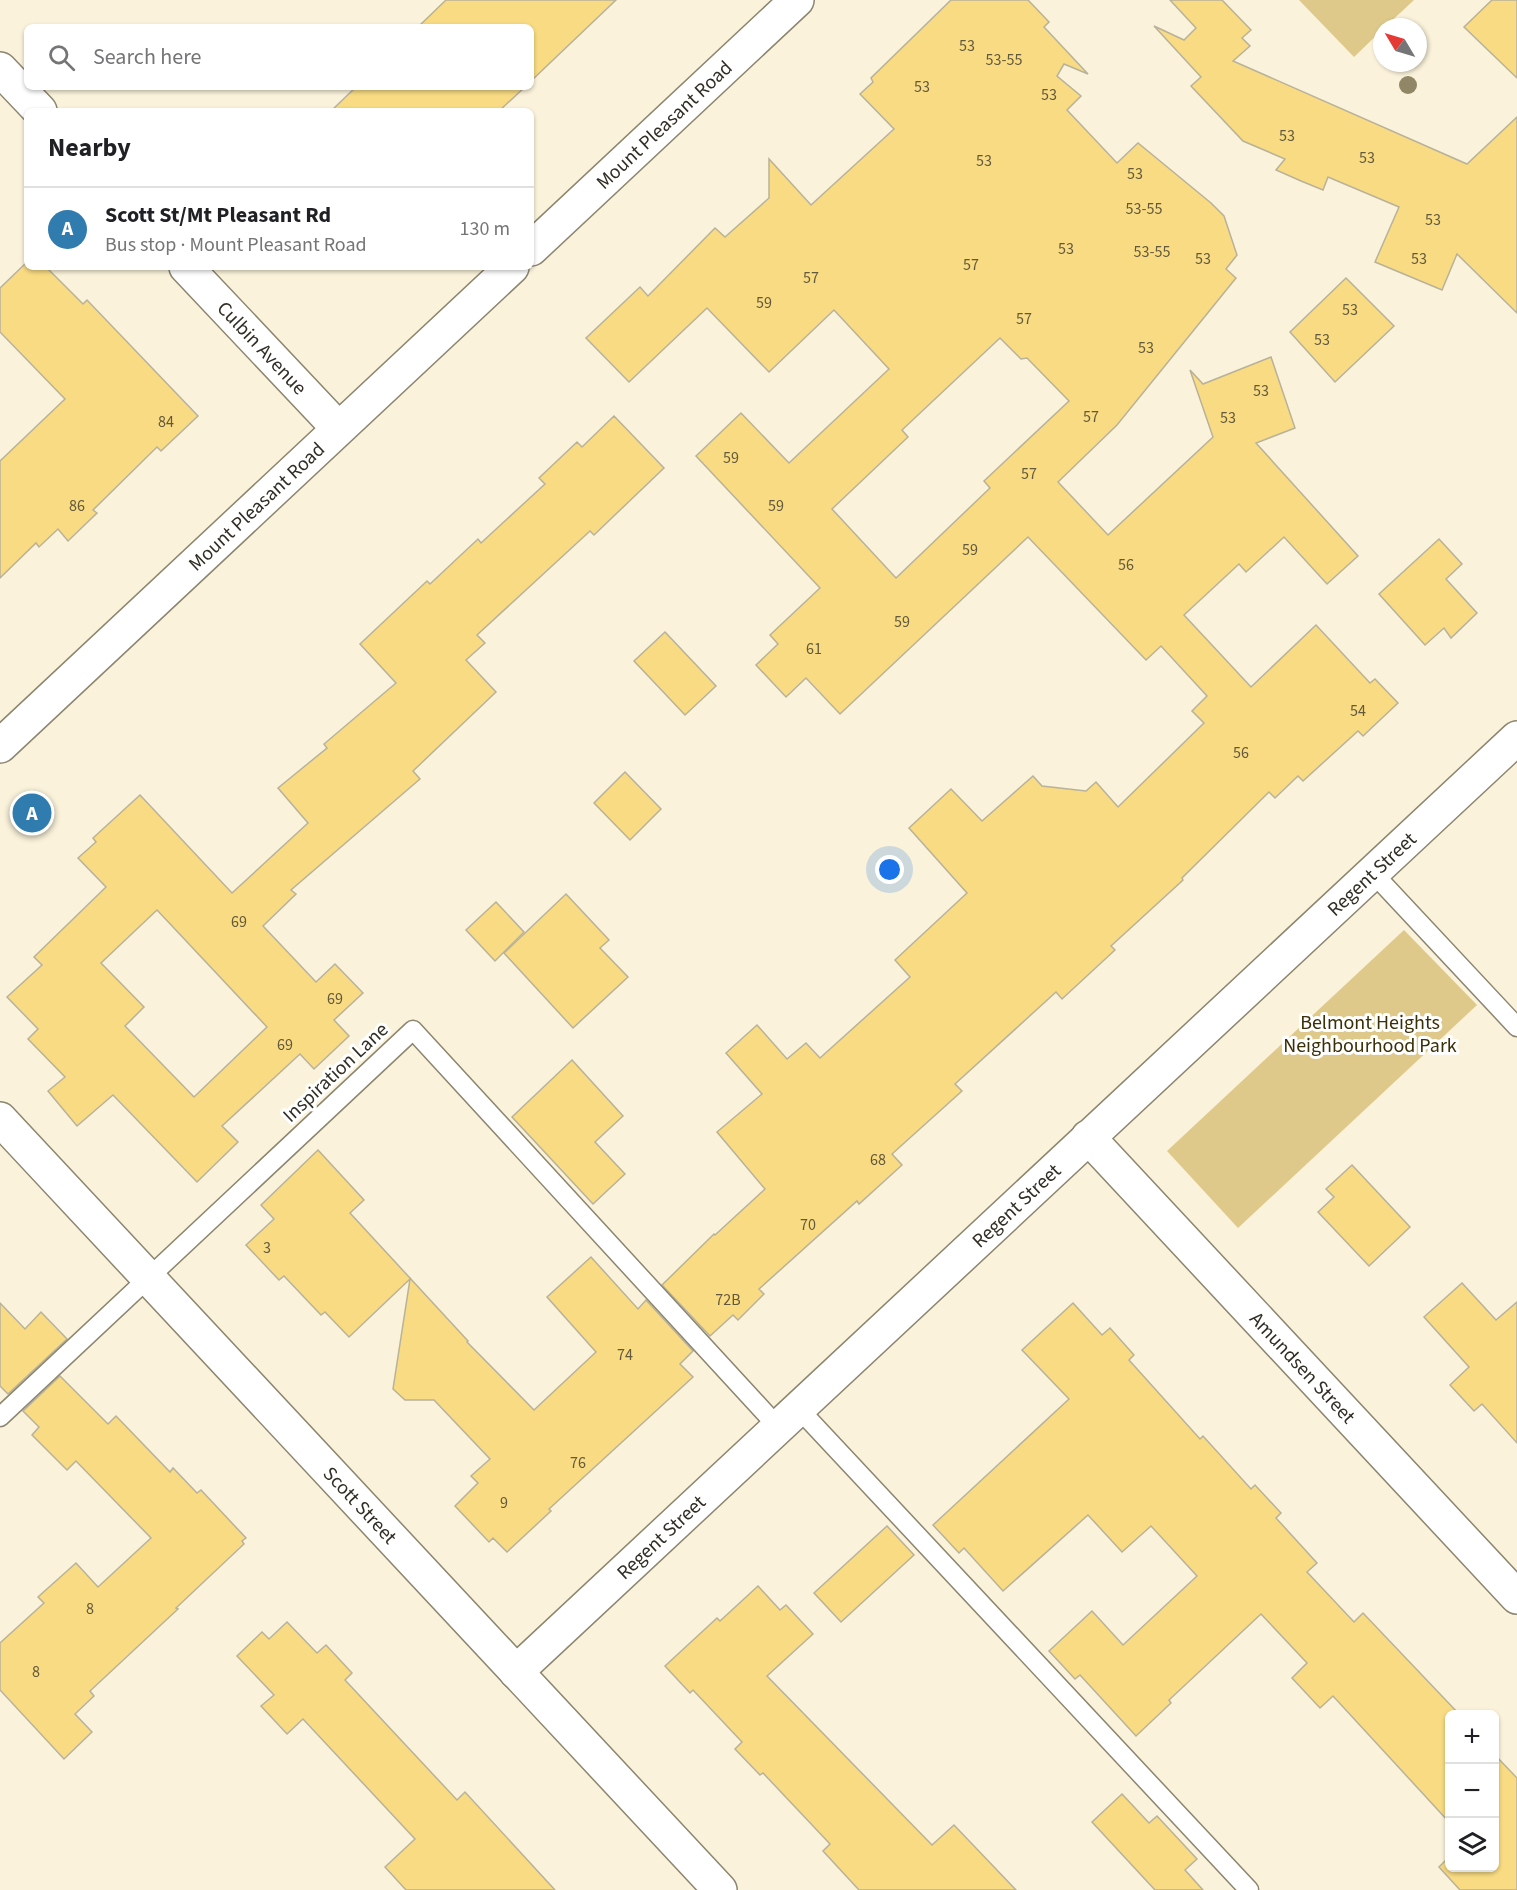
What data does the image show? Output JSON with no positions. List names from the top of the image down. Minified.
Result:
{"streets":{"street":["Mount Pleasant Road","Culbin Avenue","Regent Street","Amundsen Street","Scott Street"],"lane":["Inspiration Lane"]},"crossings":[["Mount Pleasant Road","Culbin Avenue"],["Regent Street","Inspiration Lane"],["Regent Street","Amundsen Street"],["Regent Street","Scott Street"],["Inspiration Lane","Scott Street"]],"parks":["Belmont Heights Neighbourhood Park"],"house_numbers":["53","53-55","53","53","53","53","53","53","53-55","53","53","53-55","53","53","57","57","59","53","57","53","53","53","57","53","84","59","57","86","59","59","56","59","61","54","56","69","69","69","68","70","3","72B","74","76","9","8","8"],"north":"top left","page":{"search":"Search here","heading":"Nearby","list":[{"mark":"A","name":"Scott St/Mt Pleasant Rd","note":"Bus stop · Mount Pleasant Road","value":"130 m"}],"pins":"A","map_buttons":["+","−"]}}
